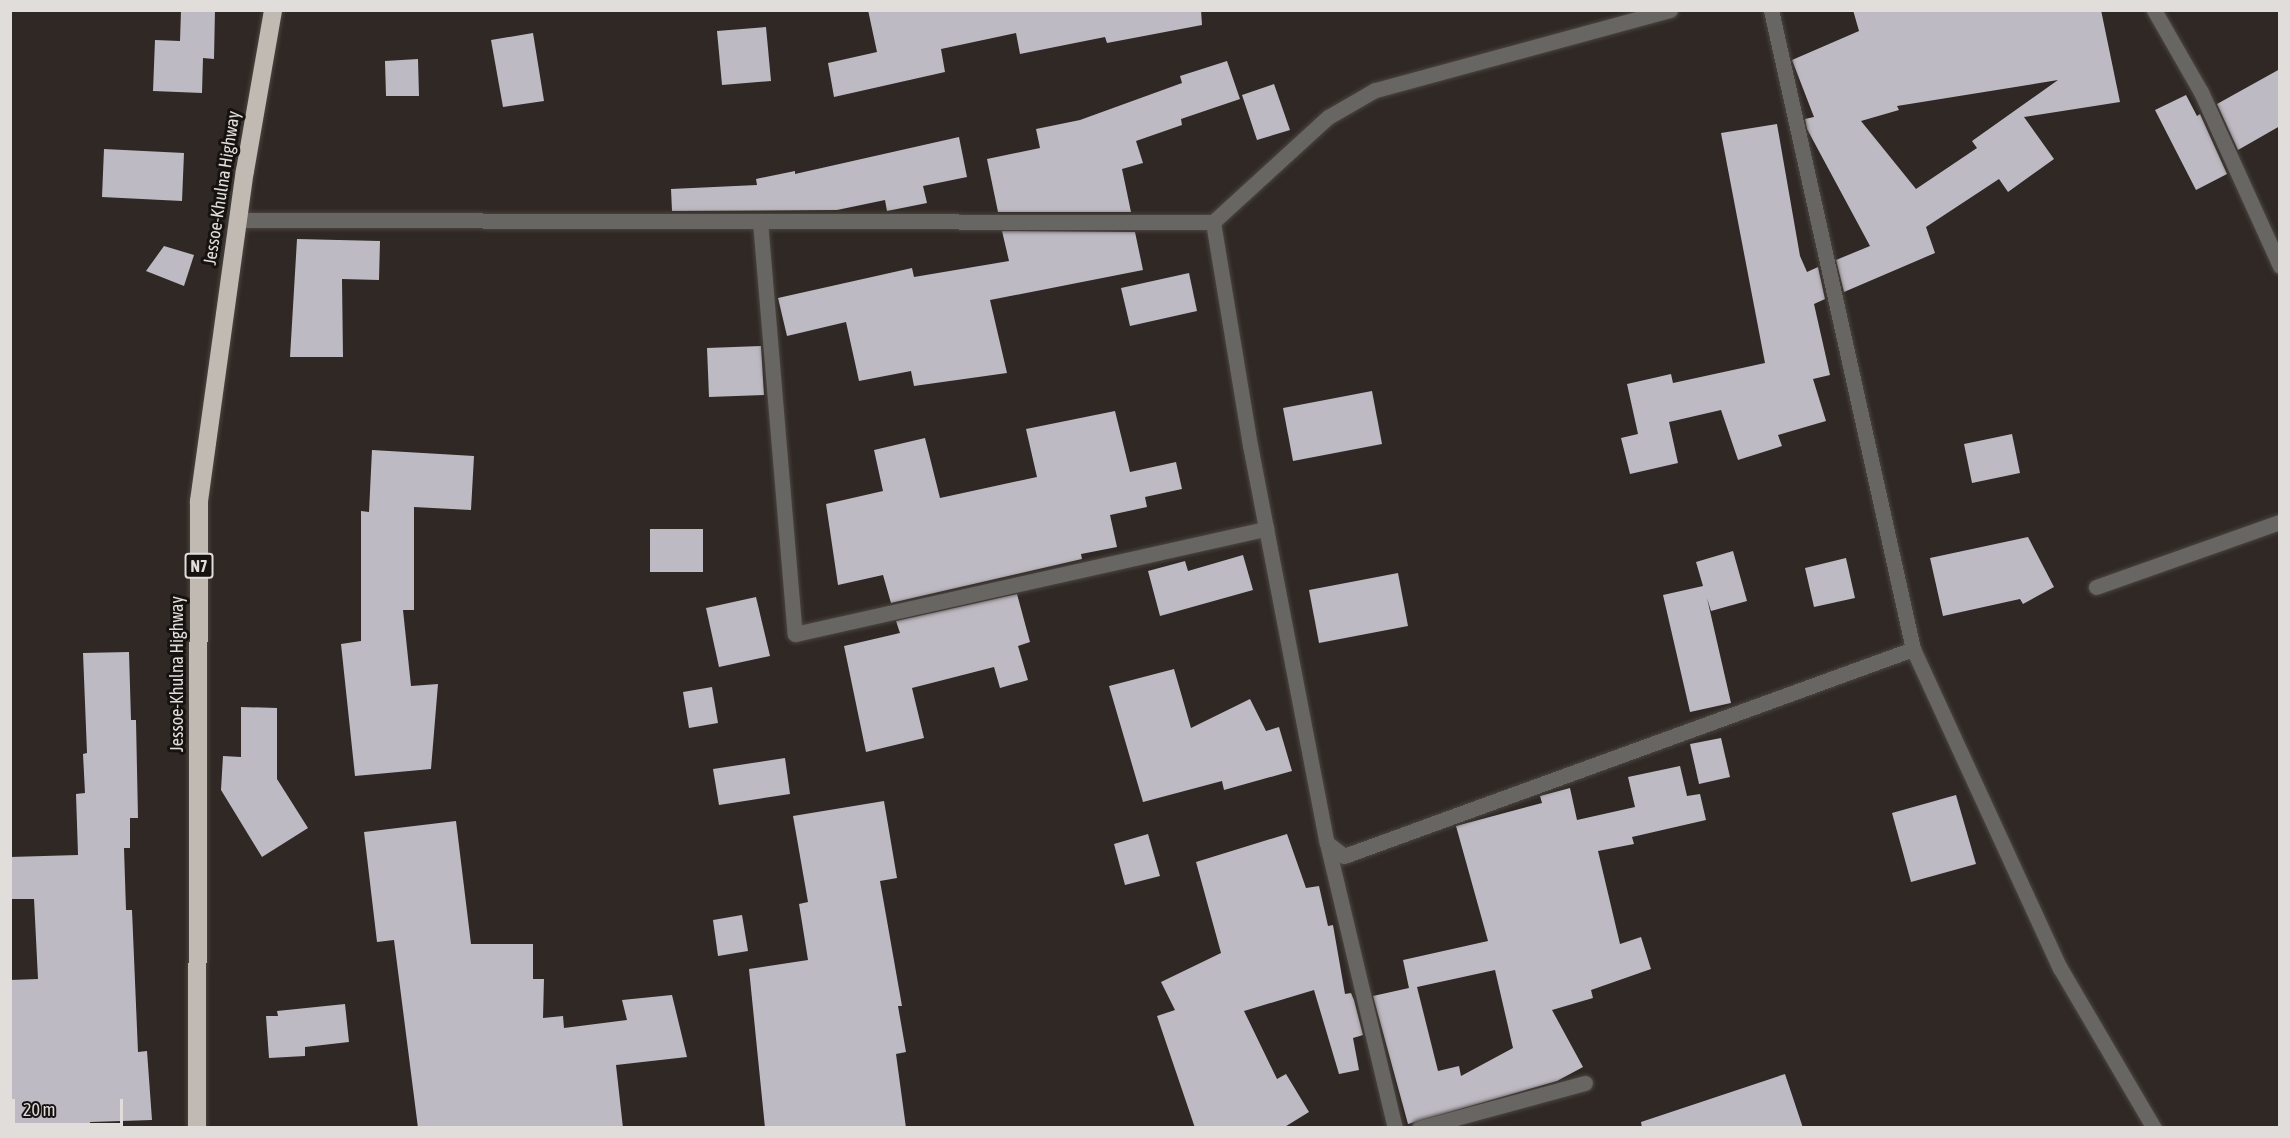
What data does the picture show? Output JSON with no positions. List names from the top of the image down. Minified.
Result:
{"streets":{"highway":["Jessoe-Khulna Highway","N7"]},"scale_bar":"20 m"}
